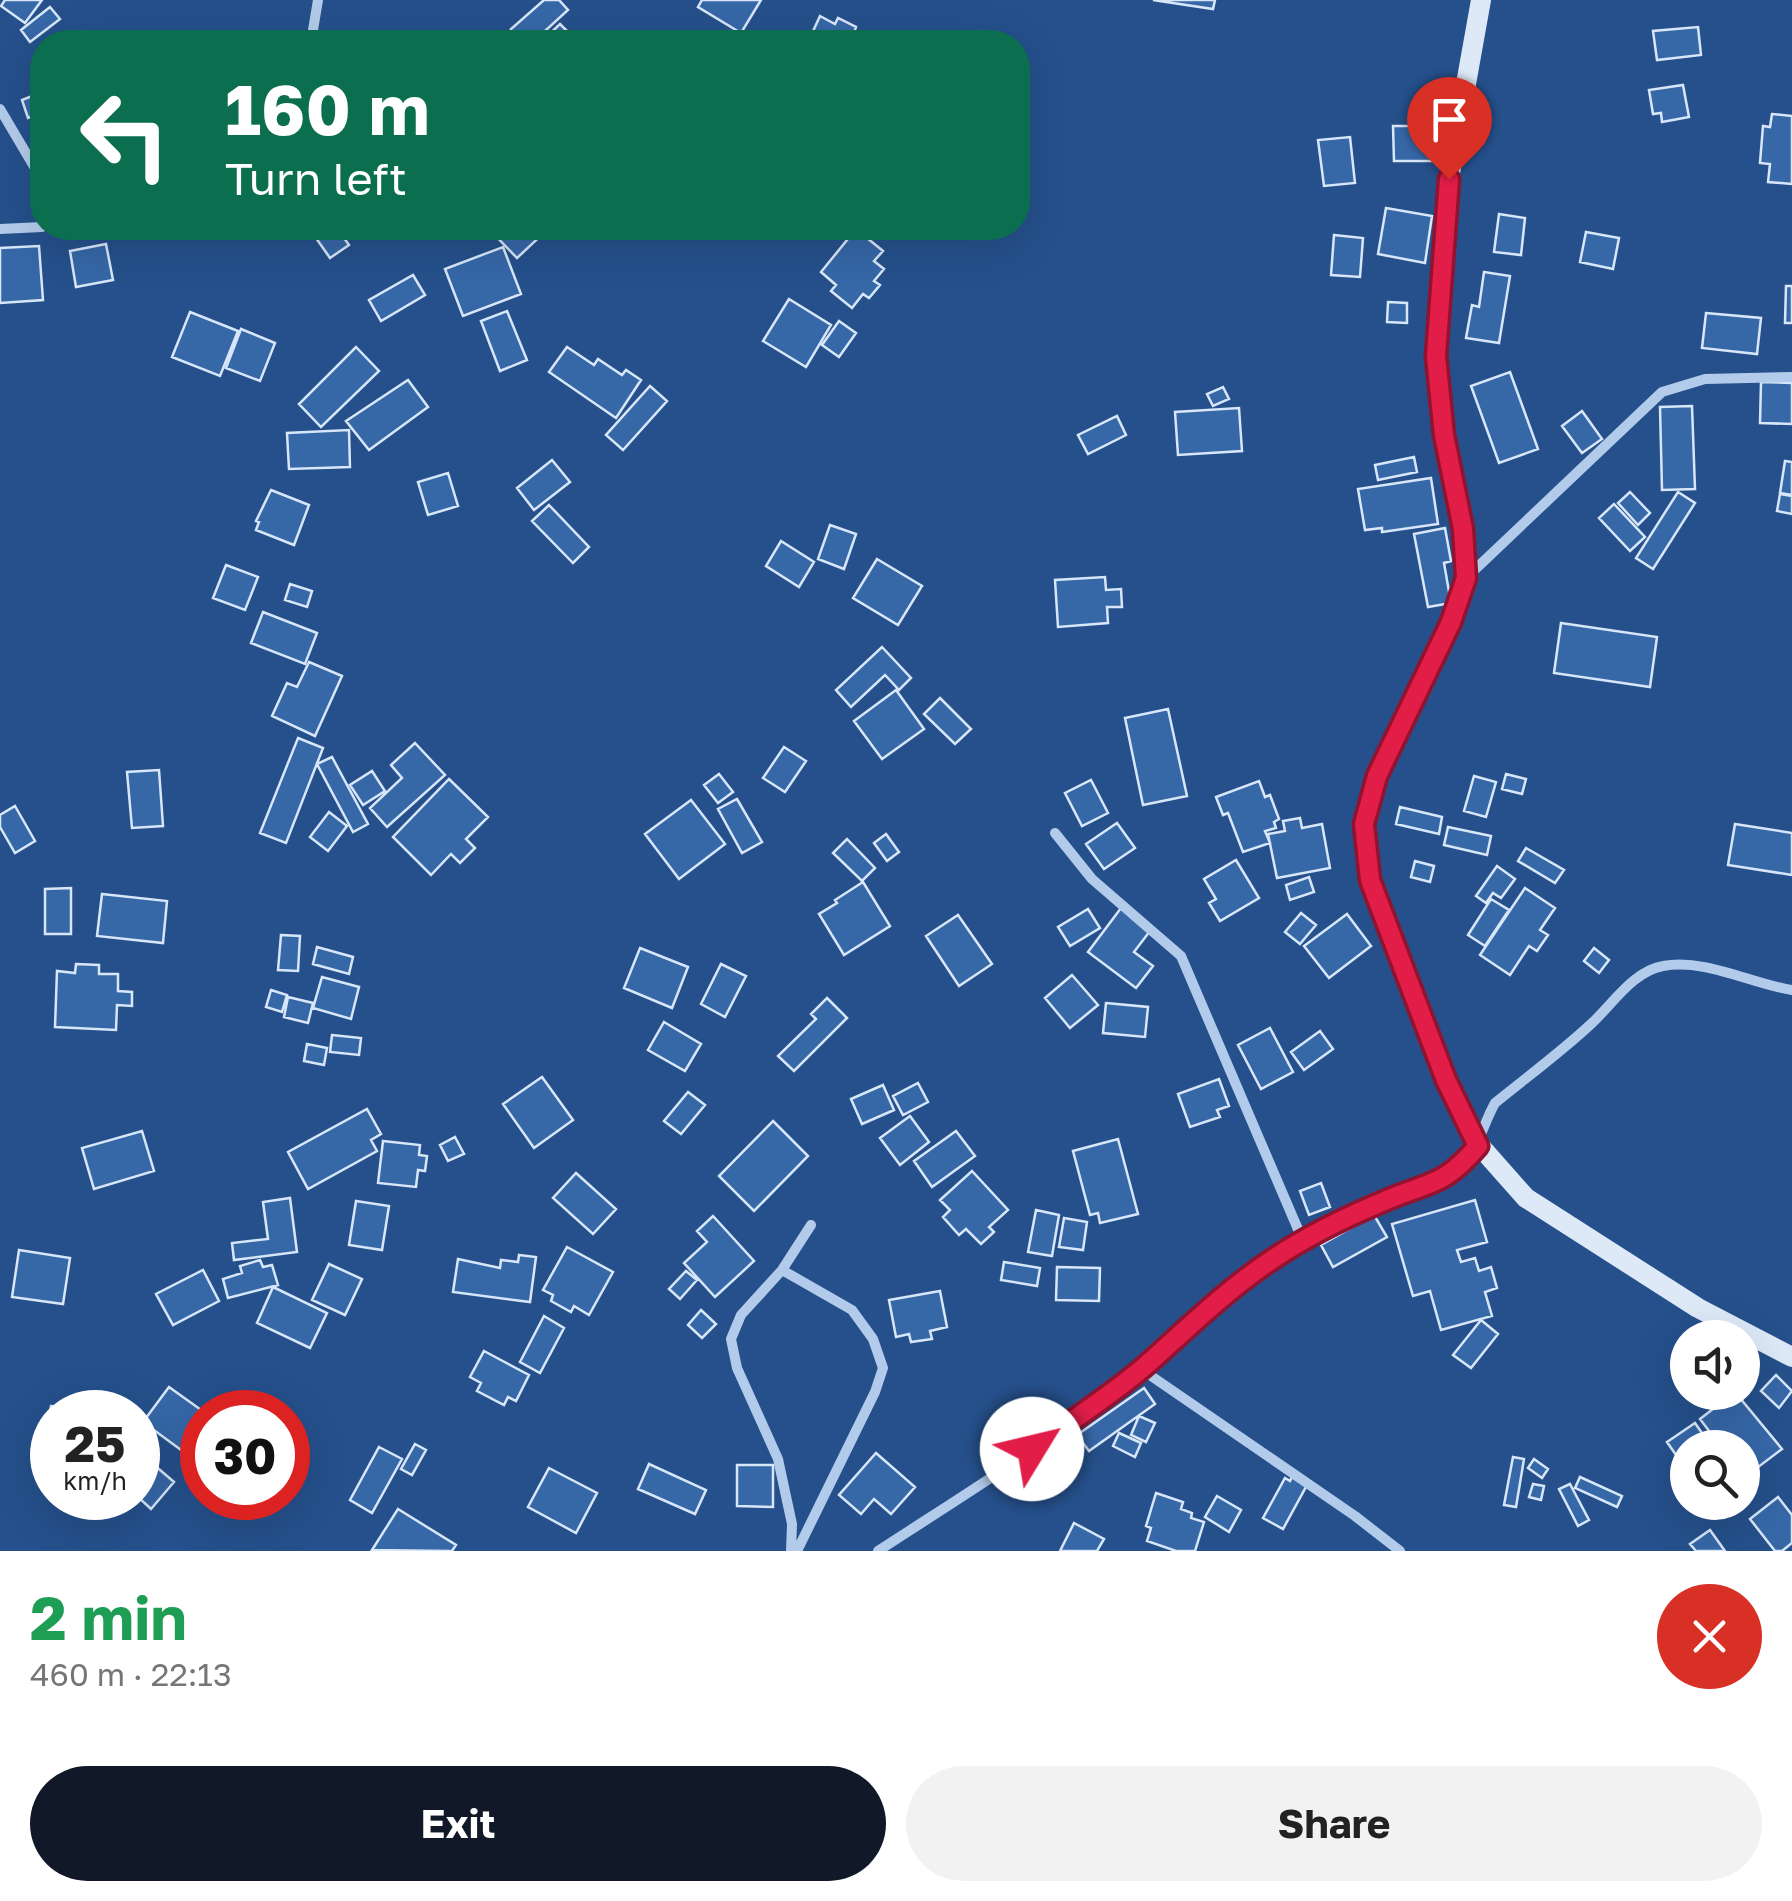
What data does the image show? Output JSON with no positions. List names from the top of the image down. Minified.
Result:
{"page":{"turn":["160 m","Turn left"],"speed":"25 km/h","limit":"30","heading":["2 min","460 m · 22:13"],"buttons":["Exit","Share"]}}
